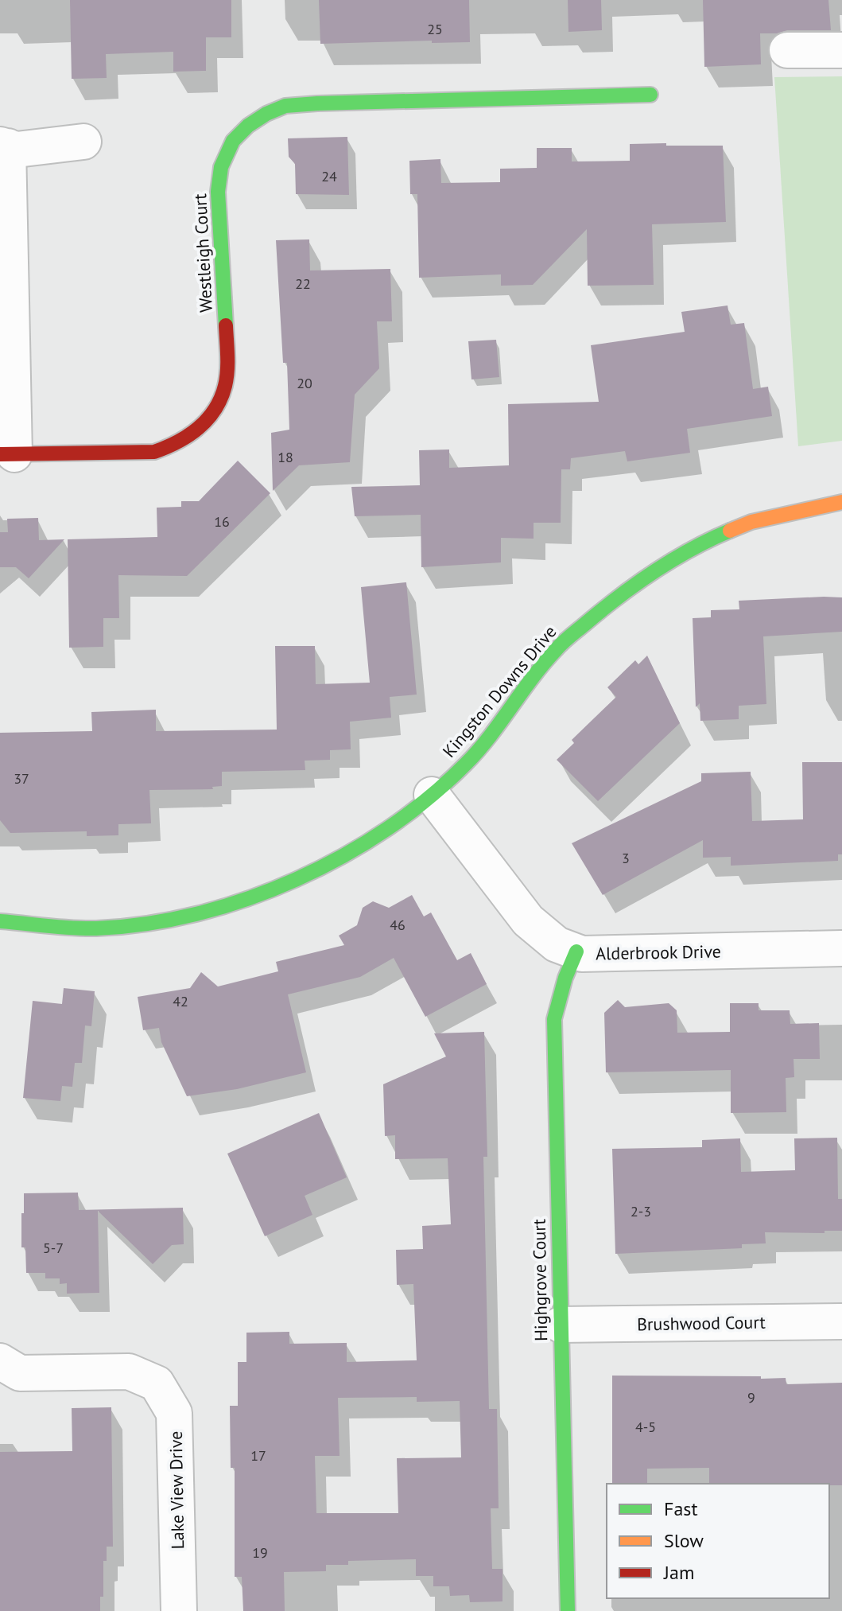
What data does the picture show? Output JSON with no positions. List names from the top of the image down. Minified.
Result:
{"streets":{"street":["Westleigh Court","Kingston Downs Drive","Alderbrook Drive","Highgrove Court","Brushwood Court","Lake View Drive"]},"crossings":[["Kingston Downs Drive","Alderbrook Drive"],["Alderbrook Drive","Highgrove Court"],["Highgrove Court","Brushwood Court"]],"house_numbers":["25","24","22","20","18","16","37","3","46","42","2-3","5-7","9","4-5","17","19"],"legend":["Fast","Slow","Jam"]}
